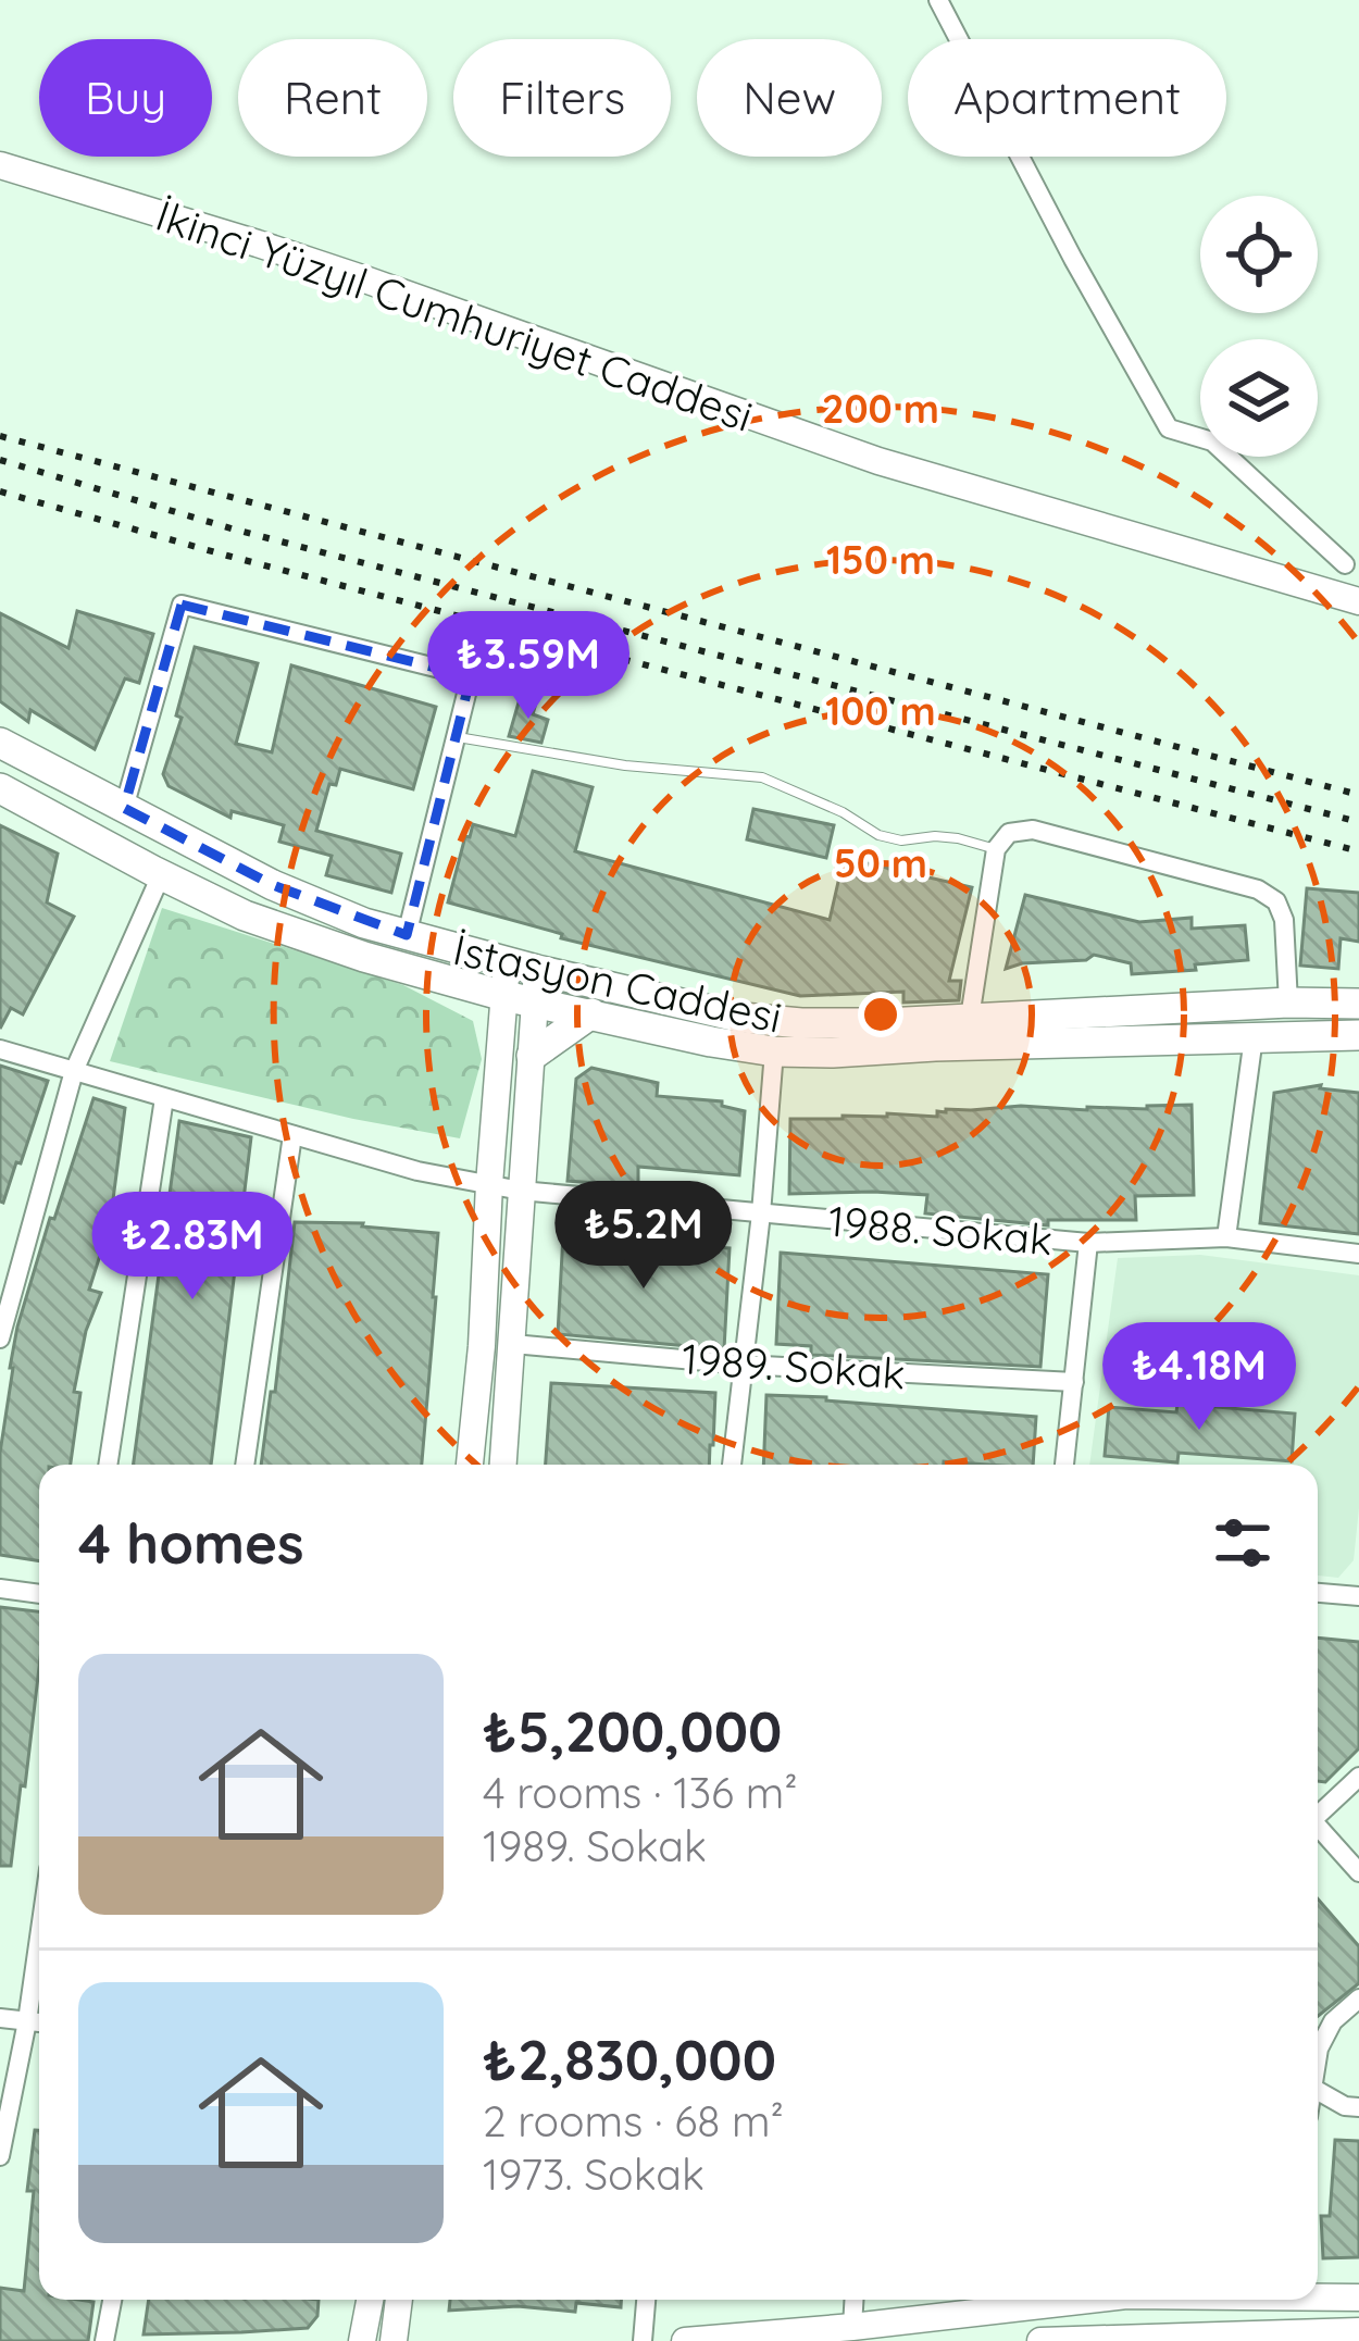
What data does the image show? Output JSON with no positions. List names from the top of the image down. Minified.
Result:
{"streets":{"main road":["İkinci Yüzyıl Cumhuriyet Caddesi","İstasyon Caddesi"],"street":["1988. Sokak","1989. Sokak"]},"page":{"chip":["Buy","Rent","Filters","New","Apartment"],"price":["₺3.59M","₺5.2M","₺2.83M","₺4.18M"],"heading":"4 homes","list":[{"name":"₺5,200,000","note":"4 rooms · 136 m² · 1989. Sokak"},{"name":"₺2,830,000","note":"2 rooms · 68 m² · 1973. Sokak"}]},"rings":["200 m","150 m","100 m","50 m"]}
